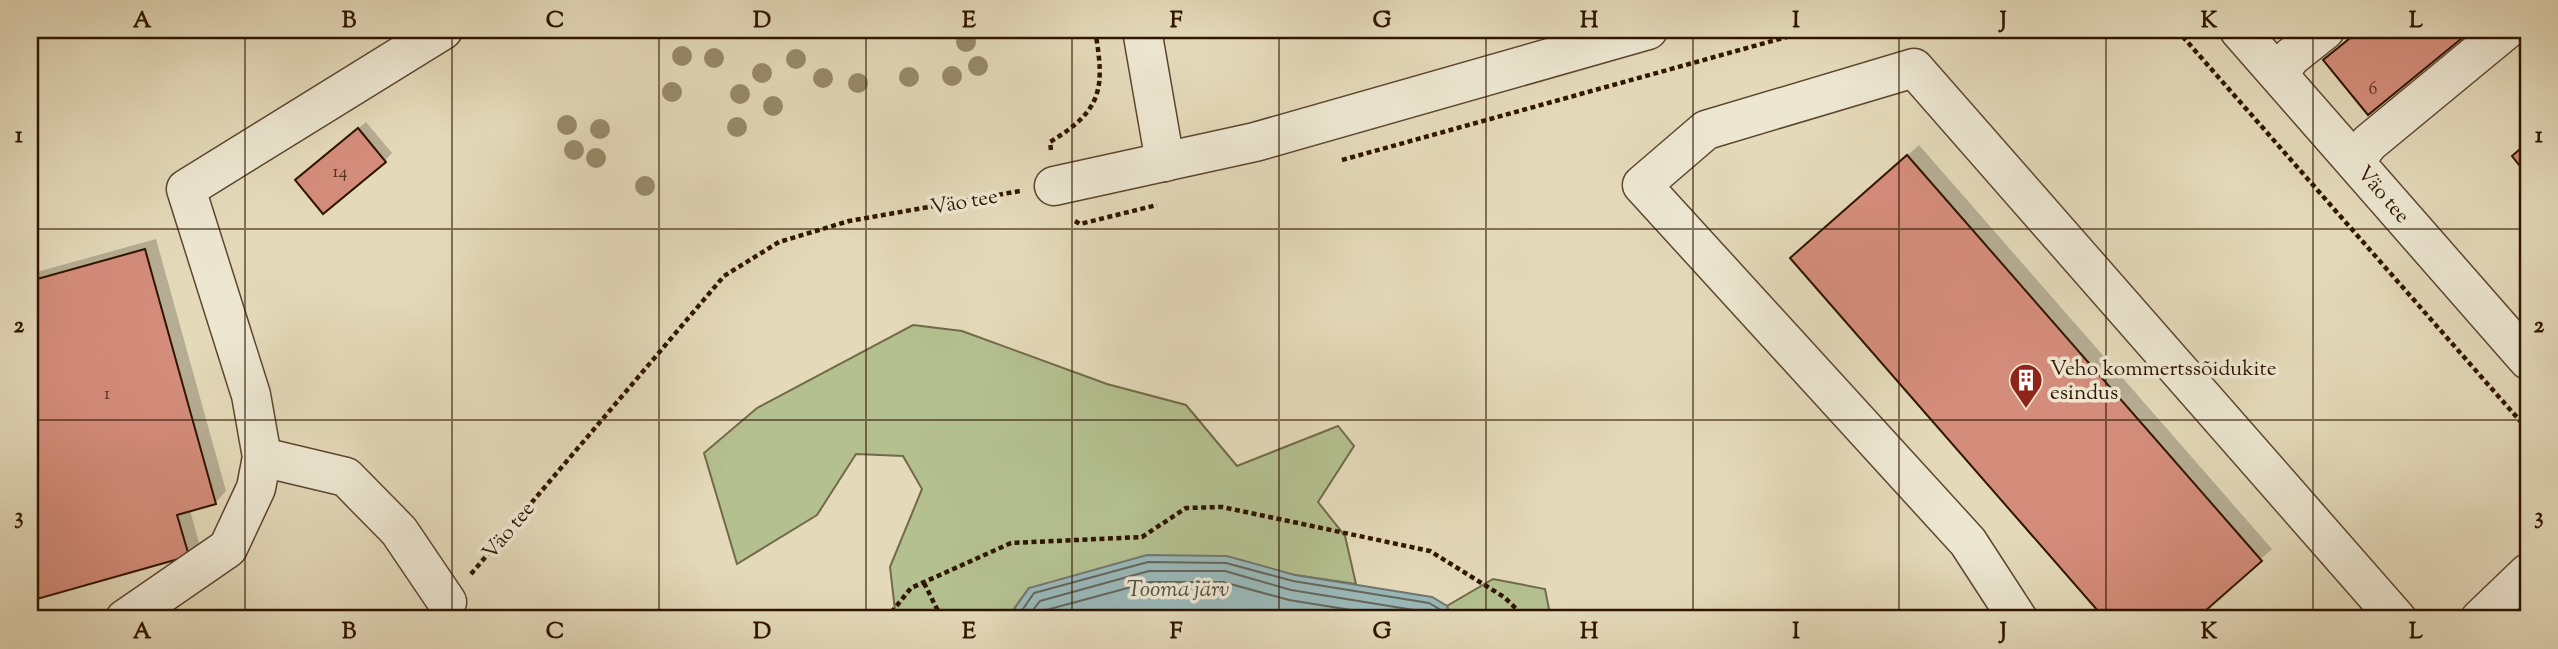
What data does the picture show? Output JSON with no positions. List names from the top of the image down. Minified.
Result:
{"streets":{"street":["Väo tee"]},"water":["Tooma järv"],"places":{"building":["Veho kommertssõidukite esindus"]},"house_numbers":["6","14","1"],"grid":{"columns":["A","B","C","D","E","F","G","H","I","J","K","L"],"rows":["1","2","3"]}}
